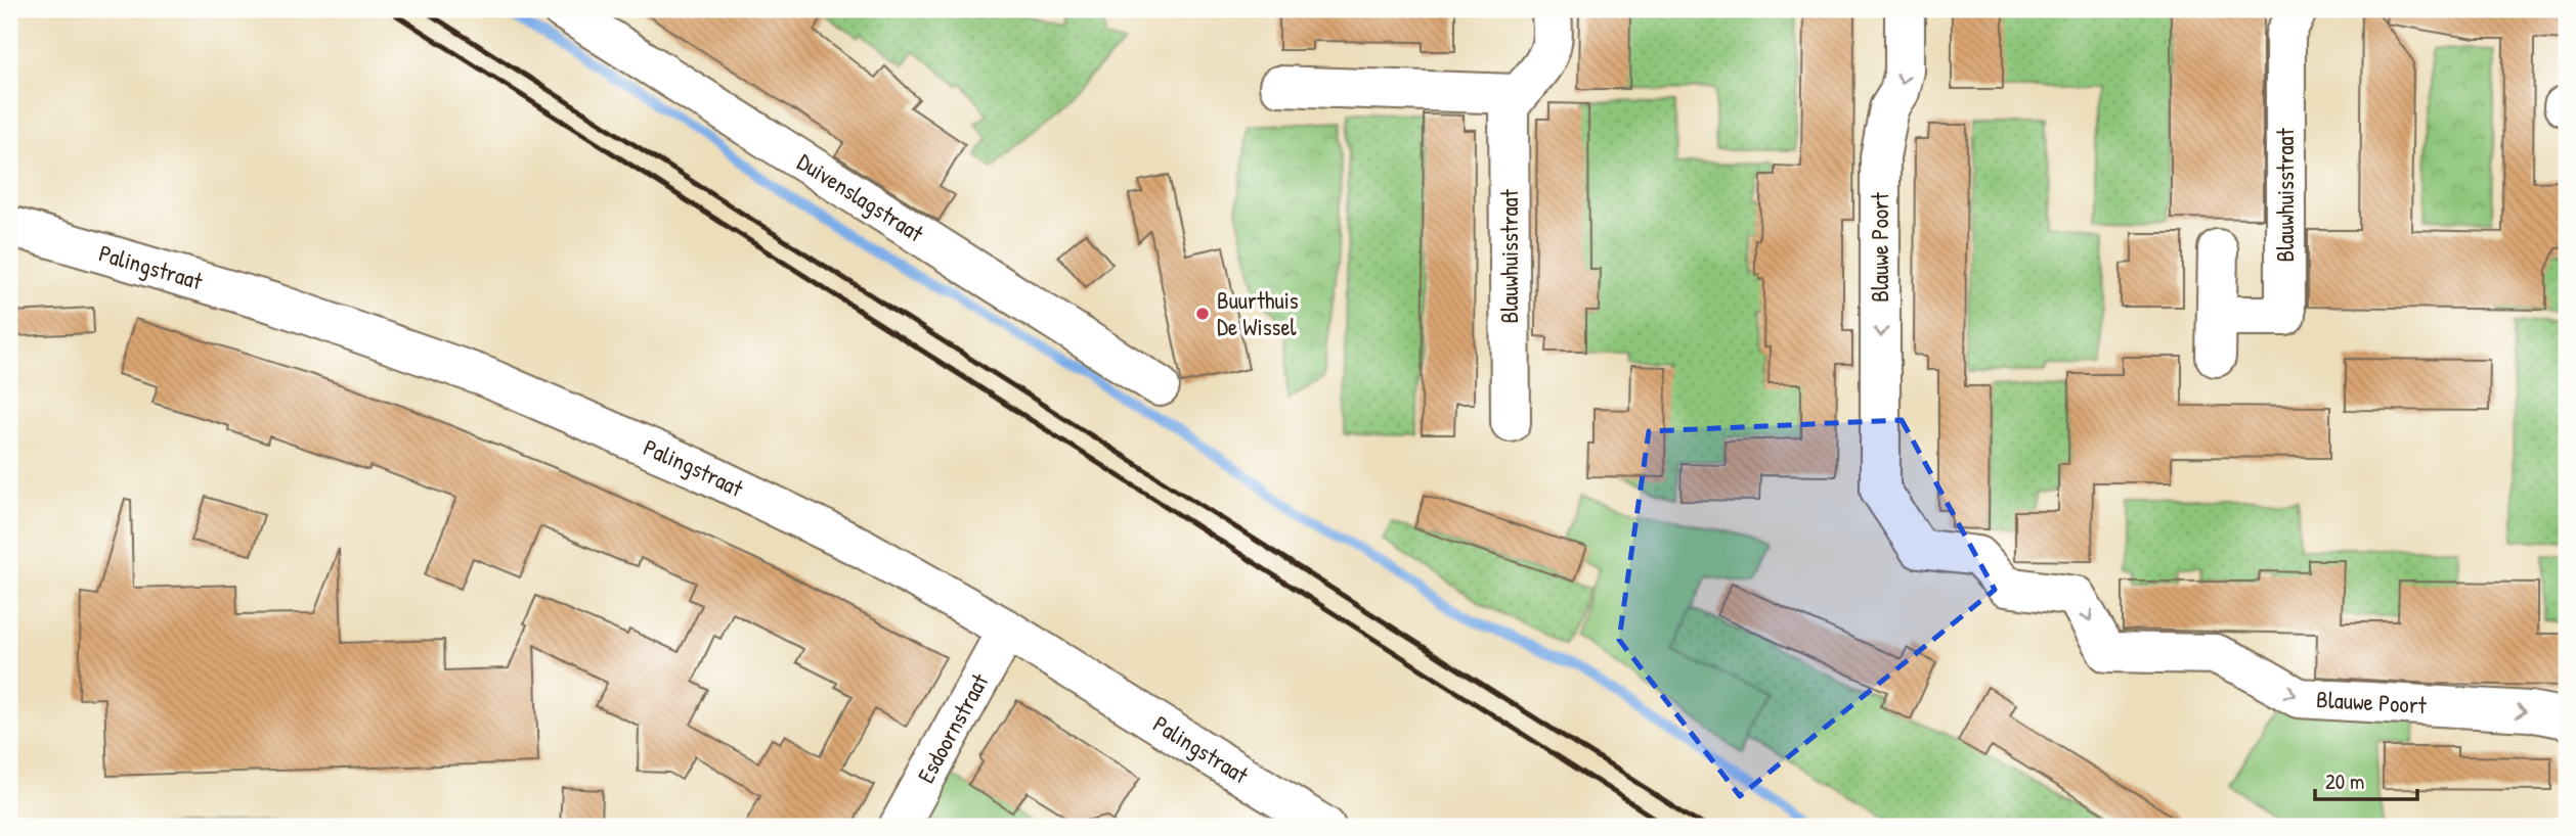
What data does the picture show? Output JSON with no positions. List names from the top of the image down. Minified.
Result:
{"streets":{"street":["Blauwhuisstraat","Duivenslagstraat","Blauwe Poort","Palingstraat","Esdoornstraat"]},"crossings":[["Palingstraat","Esdoornstraat"]],"places":["Buurthuis De Wissel"],"scale_bar":"20 m"}
